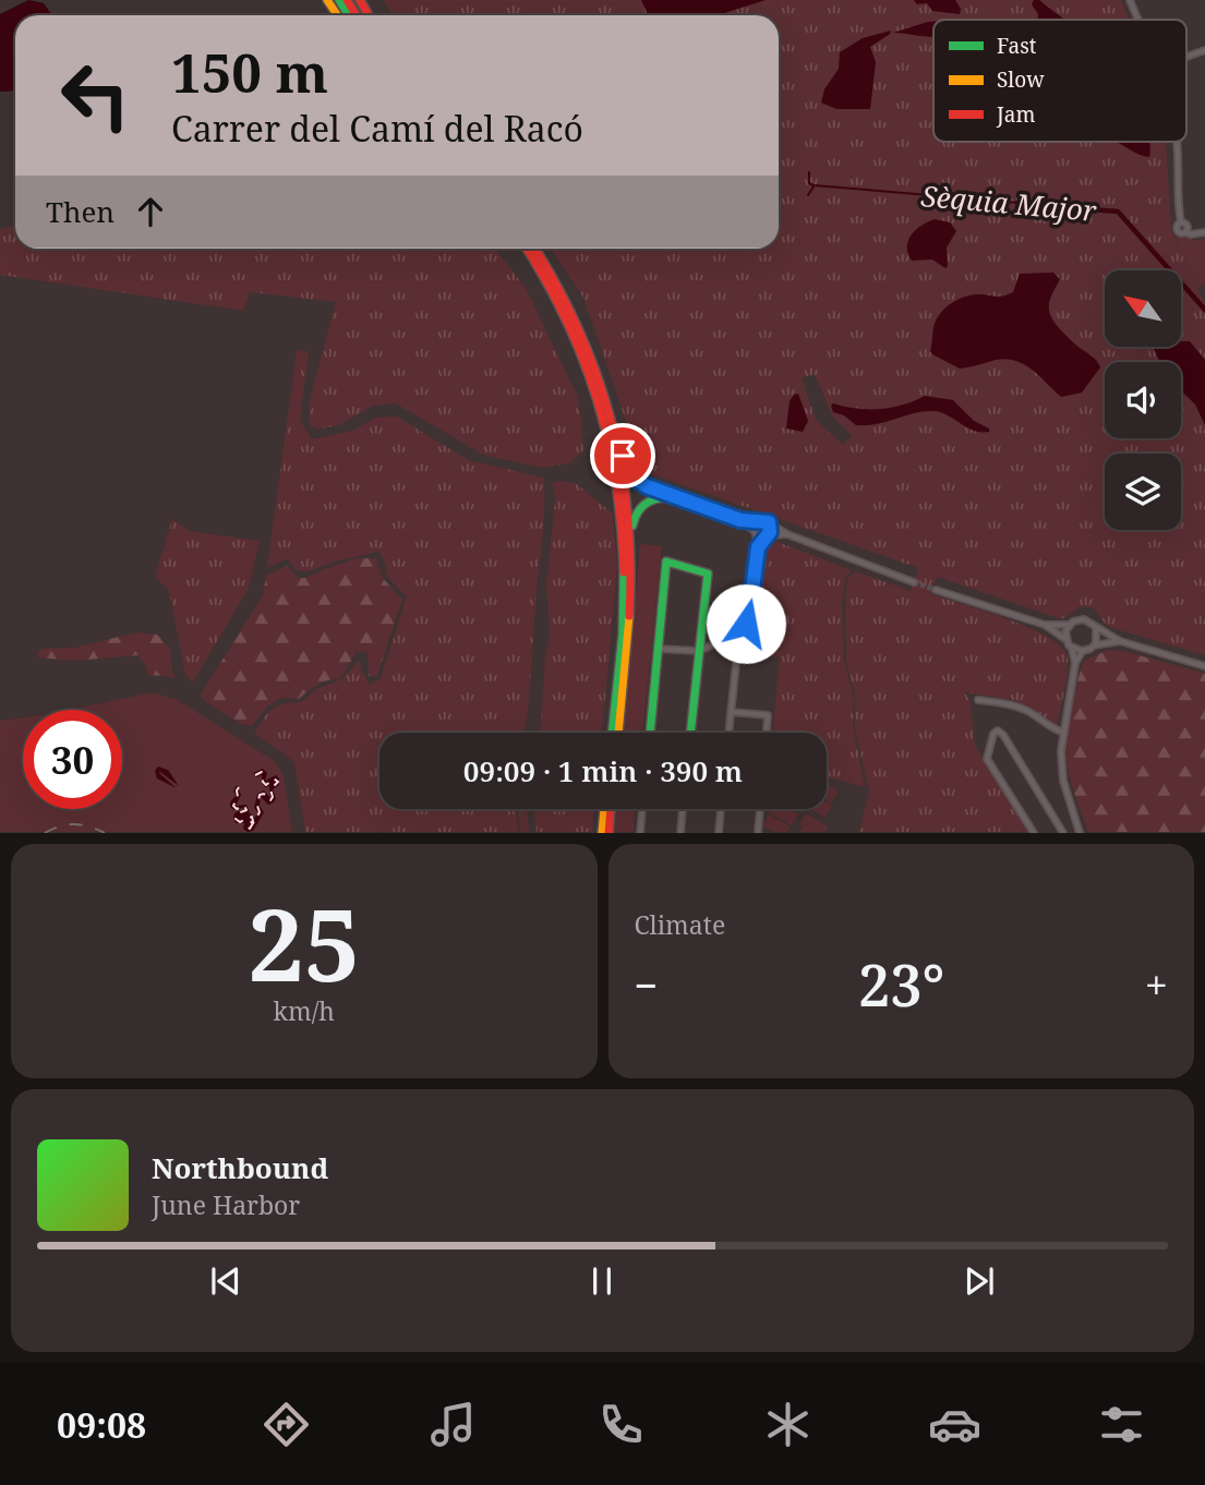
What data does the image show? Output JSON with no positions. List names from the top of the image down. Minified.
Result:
{"water":["Sèquia Major"],"legend":["Fast","Slow","Jam"],"north":"top left","page":{"turn":["150 m","Carrer del Camí del Racó"],"then":"Then","limit":"30","trip":"09:09 · 1 min · 390 m","tile":[["25","km/h"],"Climate"],"heat":["−","23°","+"],"song":["Northbound","June Harbor"],"tabs":"09:08"}}
